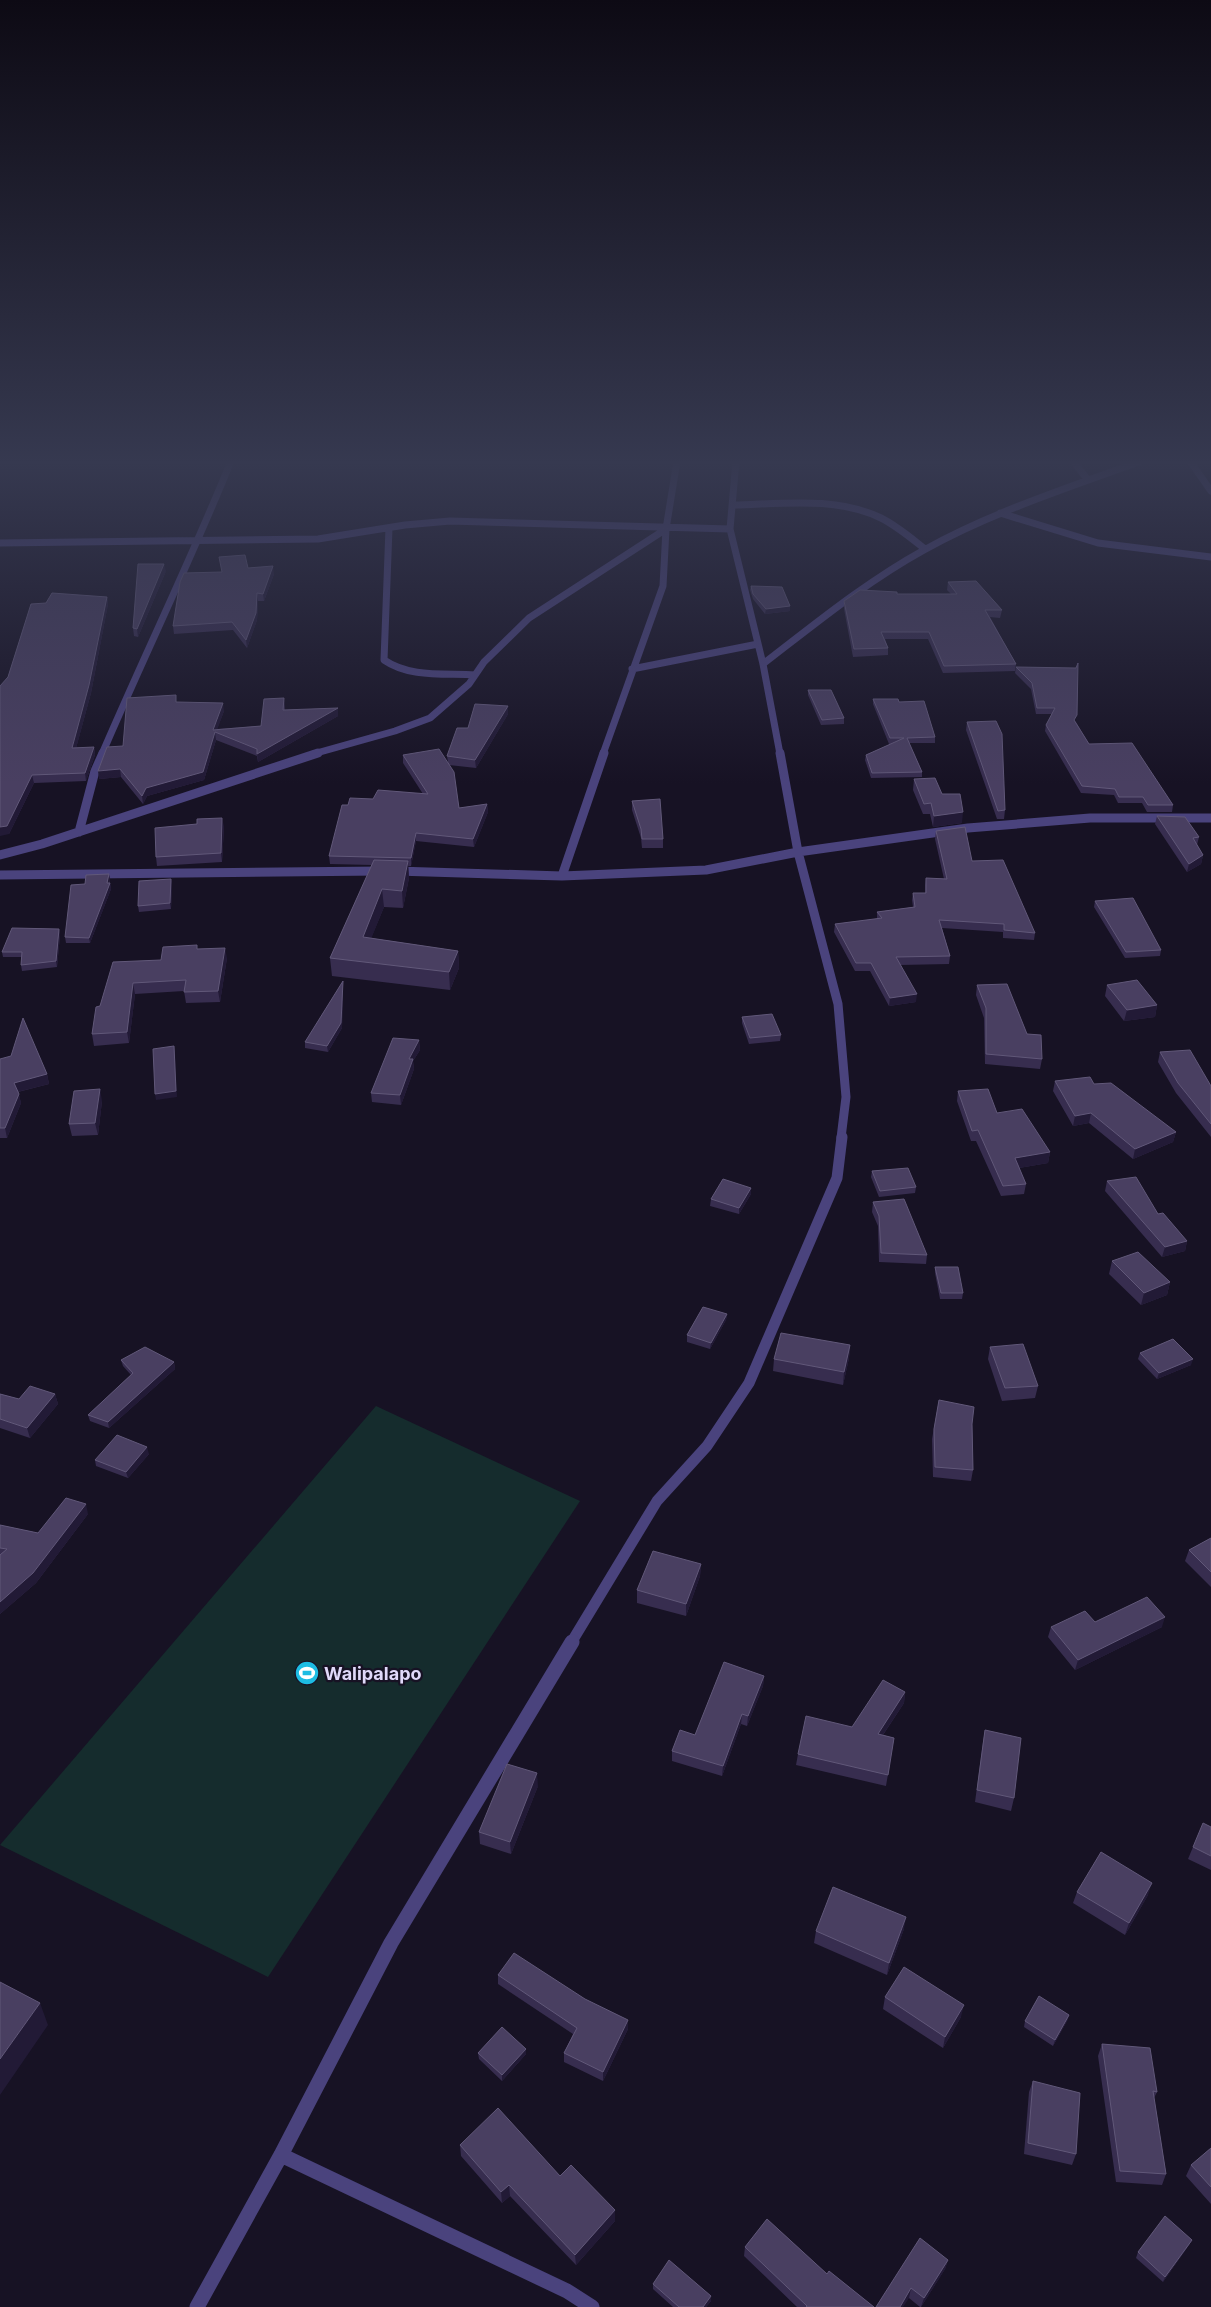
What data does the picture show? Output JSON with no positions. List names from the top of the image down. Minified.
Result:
{"places":{"sports":["Walipalapo"]}}
